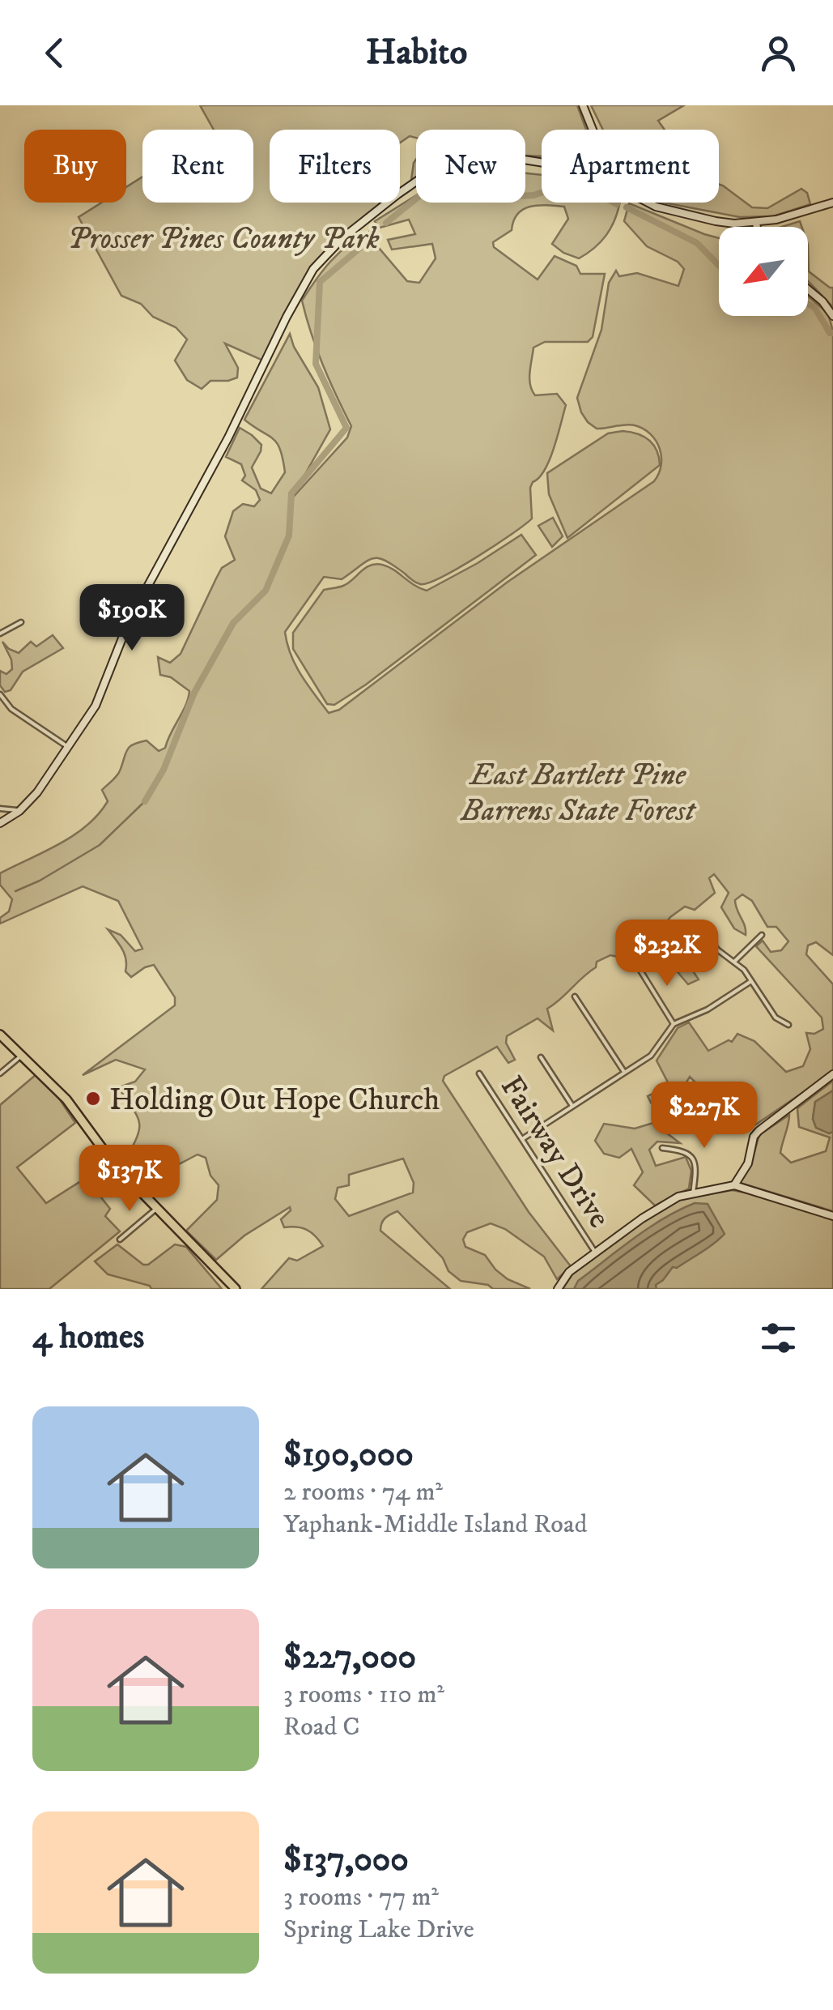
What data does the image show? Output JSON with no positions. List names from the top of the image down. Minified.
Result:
{"streets":{"street":["Fairway Drive"]},"parks":["Prosser Pines County Park","East Bartlett Pine Barrens State Forest"],"places":["Holding Out Hope Church"],"north":"bottom left","page":{"header":"Habito","chip":["Buy","Rent","Filters","New","Apartment"],"price":["$190K","$232K","$227K","$137K"],"heading":"4 homes","list":[{"name":"$190,000","note":"2 rooms · 74 m² · Yaphank-Middle Island Road"},{"name":"$227,000","note":"3 rooms · 110 m² · Road C"},{"name":"$137,000","note":"3 rooms · 77 m² · Spring Lake Drive"}]}}
